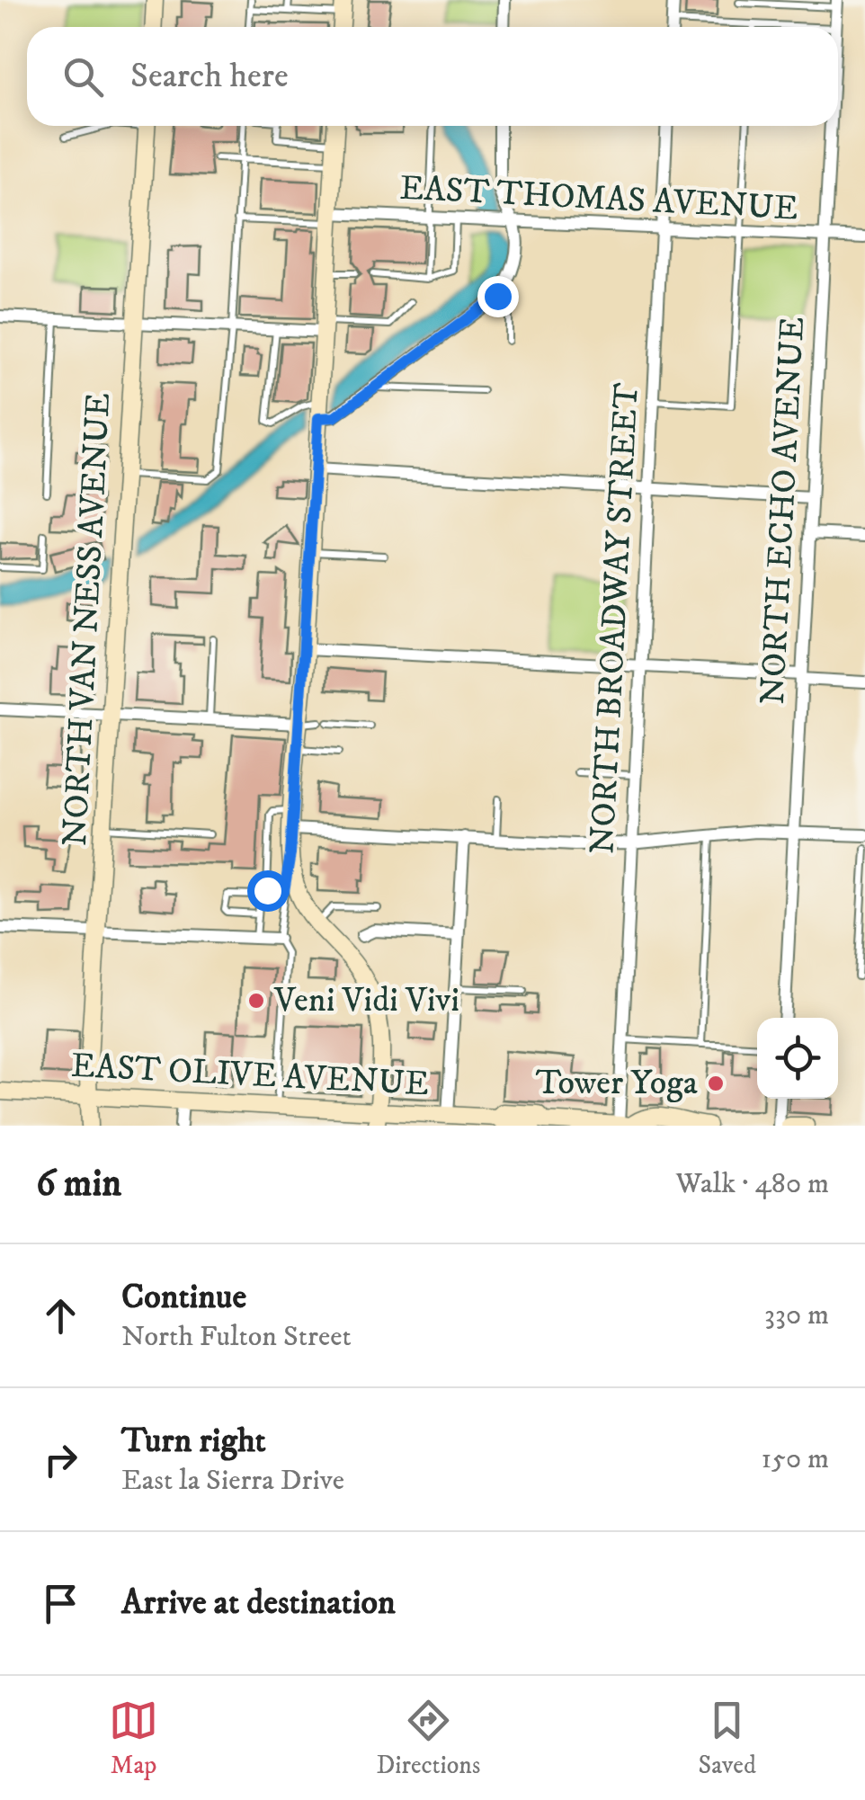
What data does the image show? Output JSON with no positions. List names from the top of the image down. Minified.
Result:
{"streets":{"main road":["NORTH VAN NESS AVENUE","EAST OLIVE AVENUE"],"street":["EAST THOMAS AVENUE","NORTH ECHO AVENUE","NORTH BROADWAY STREET"]},"crossings":[["EAST THOMAS AVENUE","NORTH ECHO AVENUE"],["EAST THOMAS AVENUE","NORTH BROADWAY STREET"],["NORTH BROADWAY STREET","EAST OLIVE AVENUE"],["NORTH VAN NESS AVENUE","EAST OLIVE AVENUE"]],"places":["Veni Vidi Vivi","Tower Yoga"],"page":{"search":"Search here","heading":["6 min","Walk · 480 m"],"list":[["Continue","North Fulton Street","330 m"],["Turn right","East la Sierra Drive","150 m"],"Arrive at destination"],"nav":["Map","Directions","Saved"]}}
